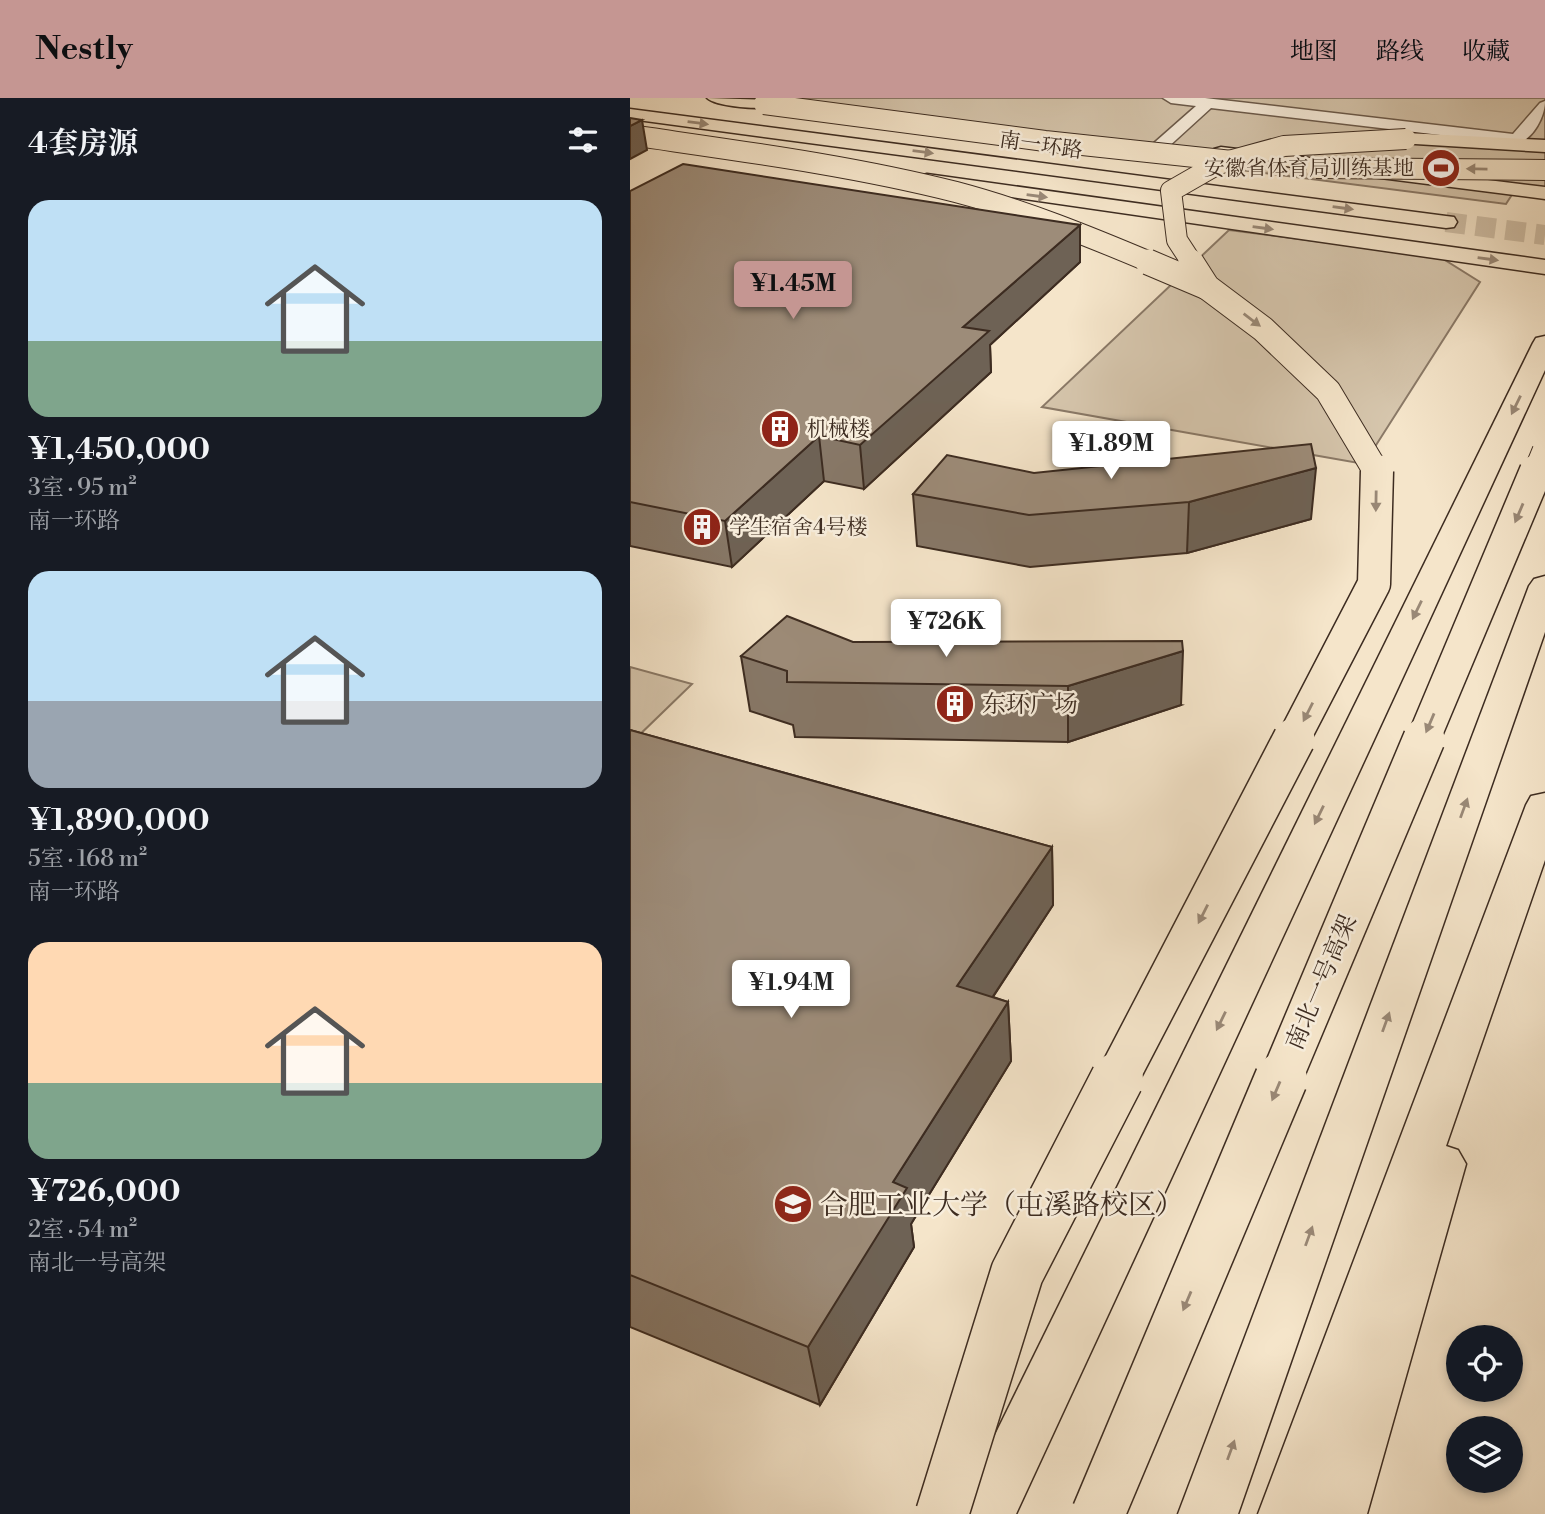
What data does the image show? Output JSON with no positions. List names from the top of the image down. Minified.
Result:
{"streets":{"main road":["南一环路","南北一号高架"]},"places":{"sports":["安徽省体育局训练基地"],"building":["机械楼","学生宿舍4号楼","东环广场"],"school or university":["合肥工业大学（屯溪路校区）"]},"page":{"header":"Nestly","nav":["地图","路线","收藏"],"heading":"4套房源","list":[{"name":"¥1,450,000","note":"3室 · 95 m² · 南一环路"},{"name":"¥1,890,000","note":"5室 · 168 m² · 南一环路"},{"name":"¥726,000","note":"2室 · 54 m² · 南北一号高架"}],"price":["¥1.45M","¥1.89M","¥726K","¥1.94M"]}}
